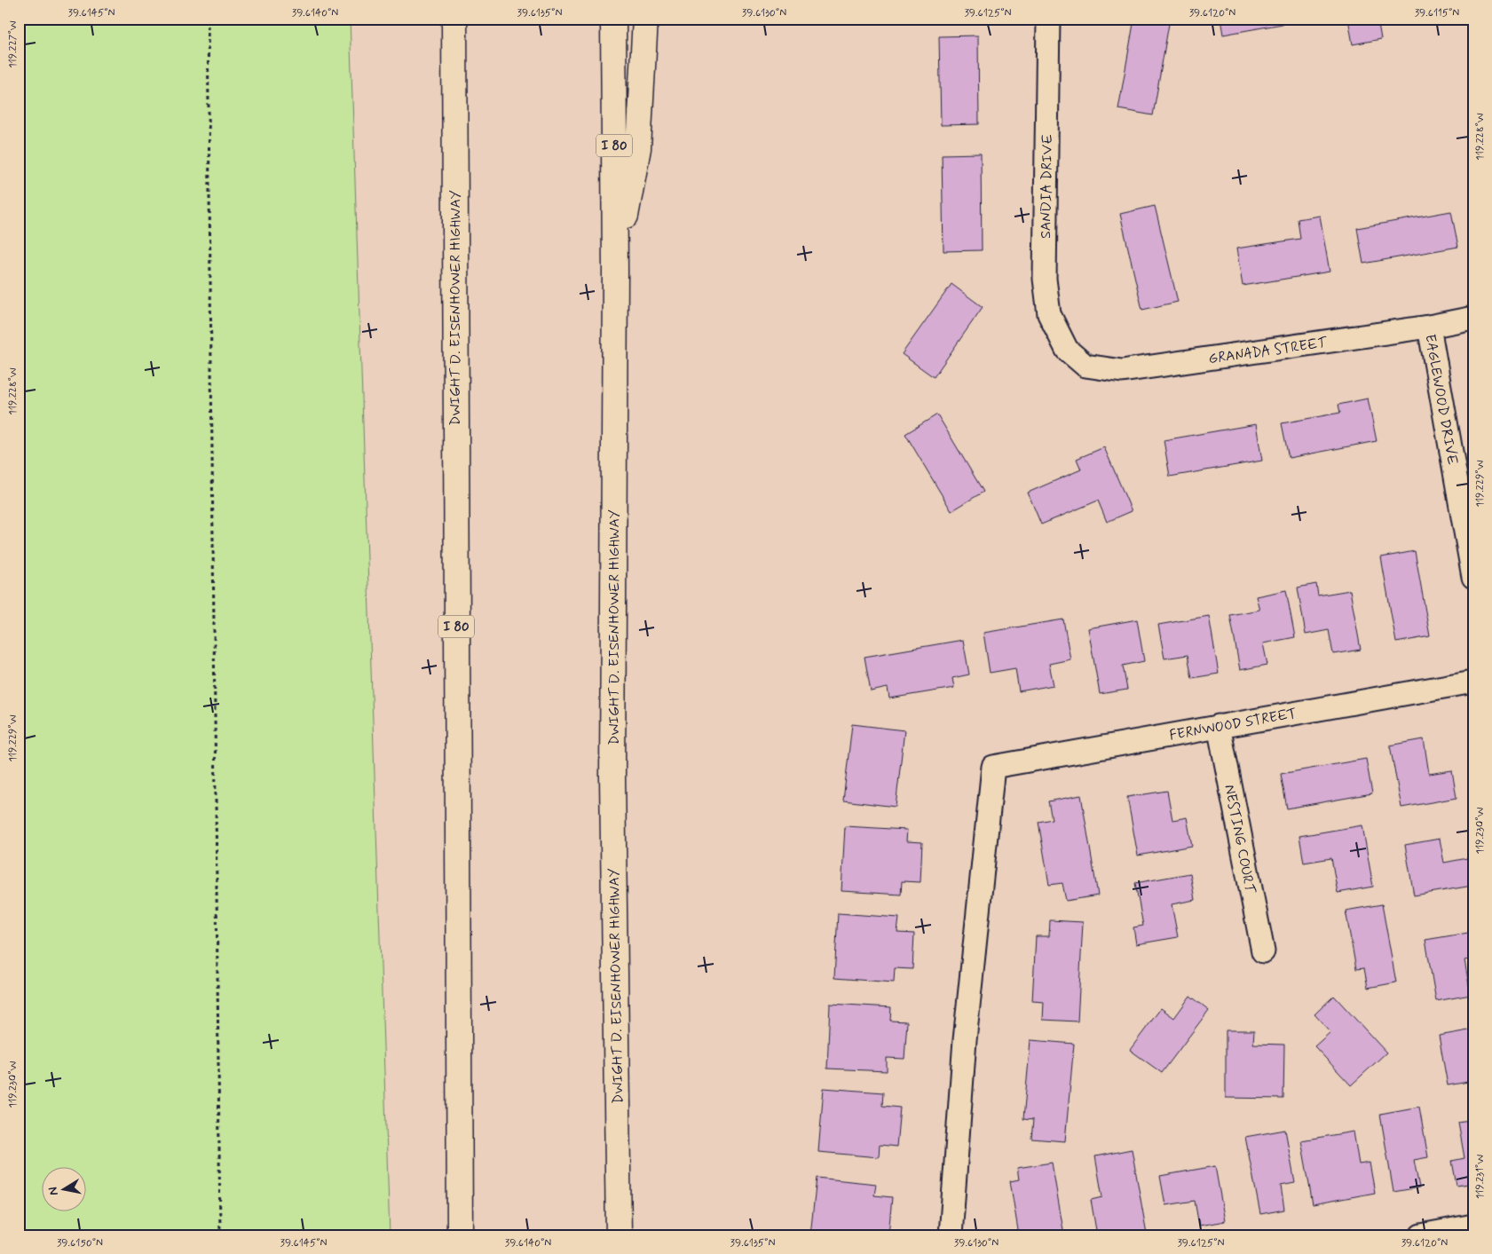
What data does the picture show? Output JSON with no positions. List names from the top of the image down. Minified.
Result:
{"streets":{"highway":["I 80","DWIGHT D. EISENHOWER HIGHWAY"],"street":["SANDIA DRIVE","GRANADA STREET","EAGLEWOOD DRIVE","FERNWOOD STREET","NESTING COURT"]},"crossings":[["SANDIA DRIVE","GRANADA STREET"],["GRANADA STREET","EAGLEWOOD DRIVE"],["FERNWOOD STREET","NESTING COURT"]],"north":"left","coordinates":["39.6145°N","39.6140°N","39.6135°N","39.6130°N","39.6125°N","39.6120°N","39.6115°N","119.227°W","119.228°W","119.229°W","119.230°W","119.231°W","39.6150°N"]}
